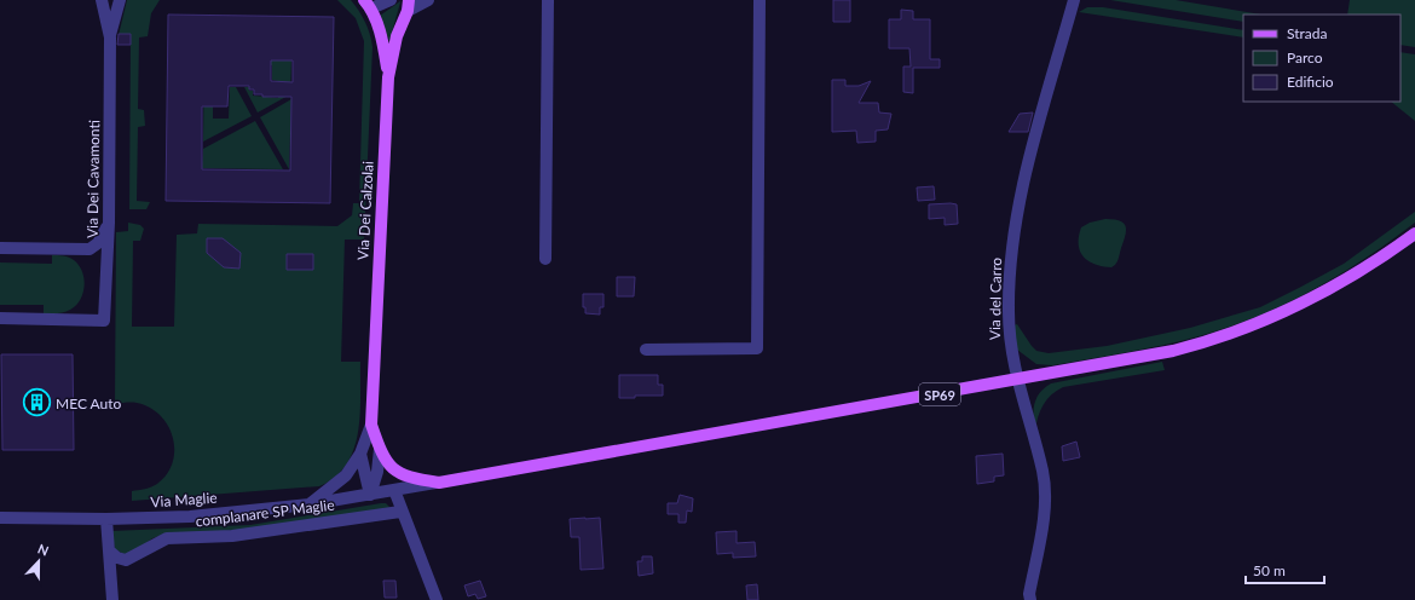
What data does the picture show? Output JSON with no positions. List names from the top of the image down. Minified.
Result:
{"streets":{"main road":["Via Dei Calzolai","SP69"],"street":["Via Dei Cavamonti","Via del Carro","Via Maglie","complanare SP Maglie"]},"crossings":[["Via del Carro","SP69"],["SP69","Via Maglie"]],"places":{"building":["MEC Auto"]},"legend":["Strada","Parco","Edificio"],"scale_bar":"50 m","north":"top"}
